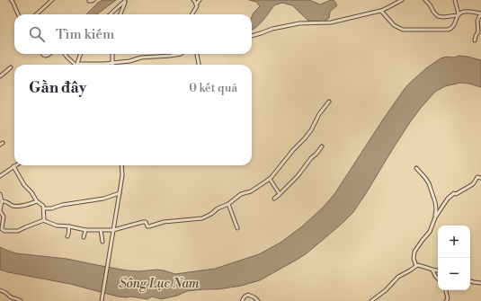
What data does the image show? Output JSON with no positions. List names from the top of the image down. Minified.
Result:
{"water":["Sông Lục Nam"],"page":{"search":"Tìm kiếm","heading":["Gần đây","0 kết quả"],"map_buttons":["+","−"]}}
